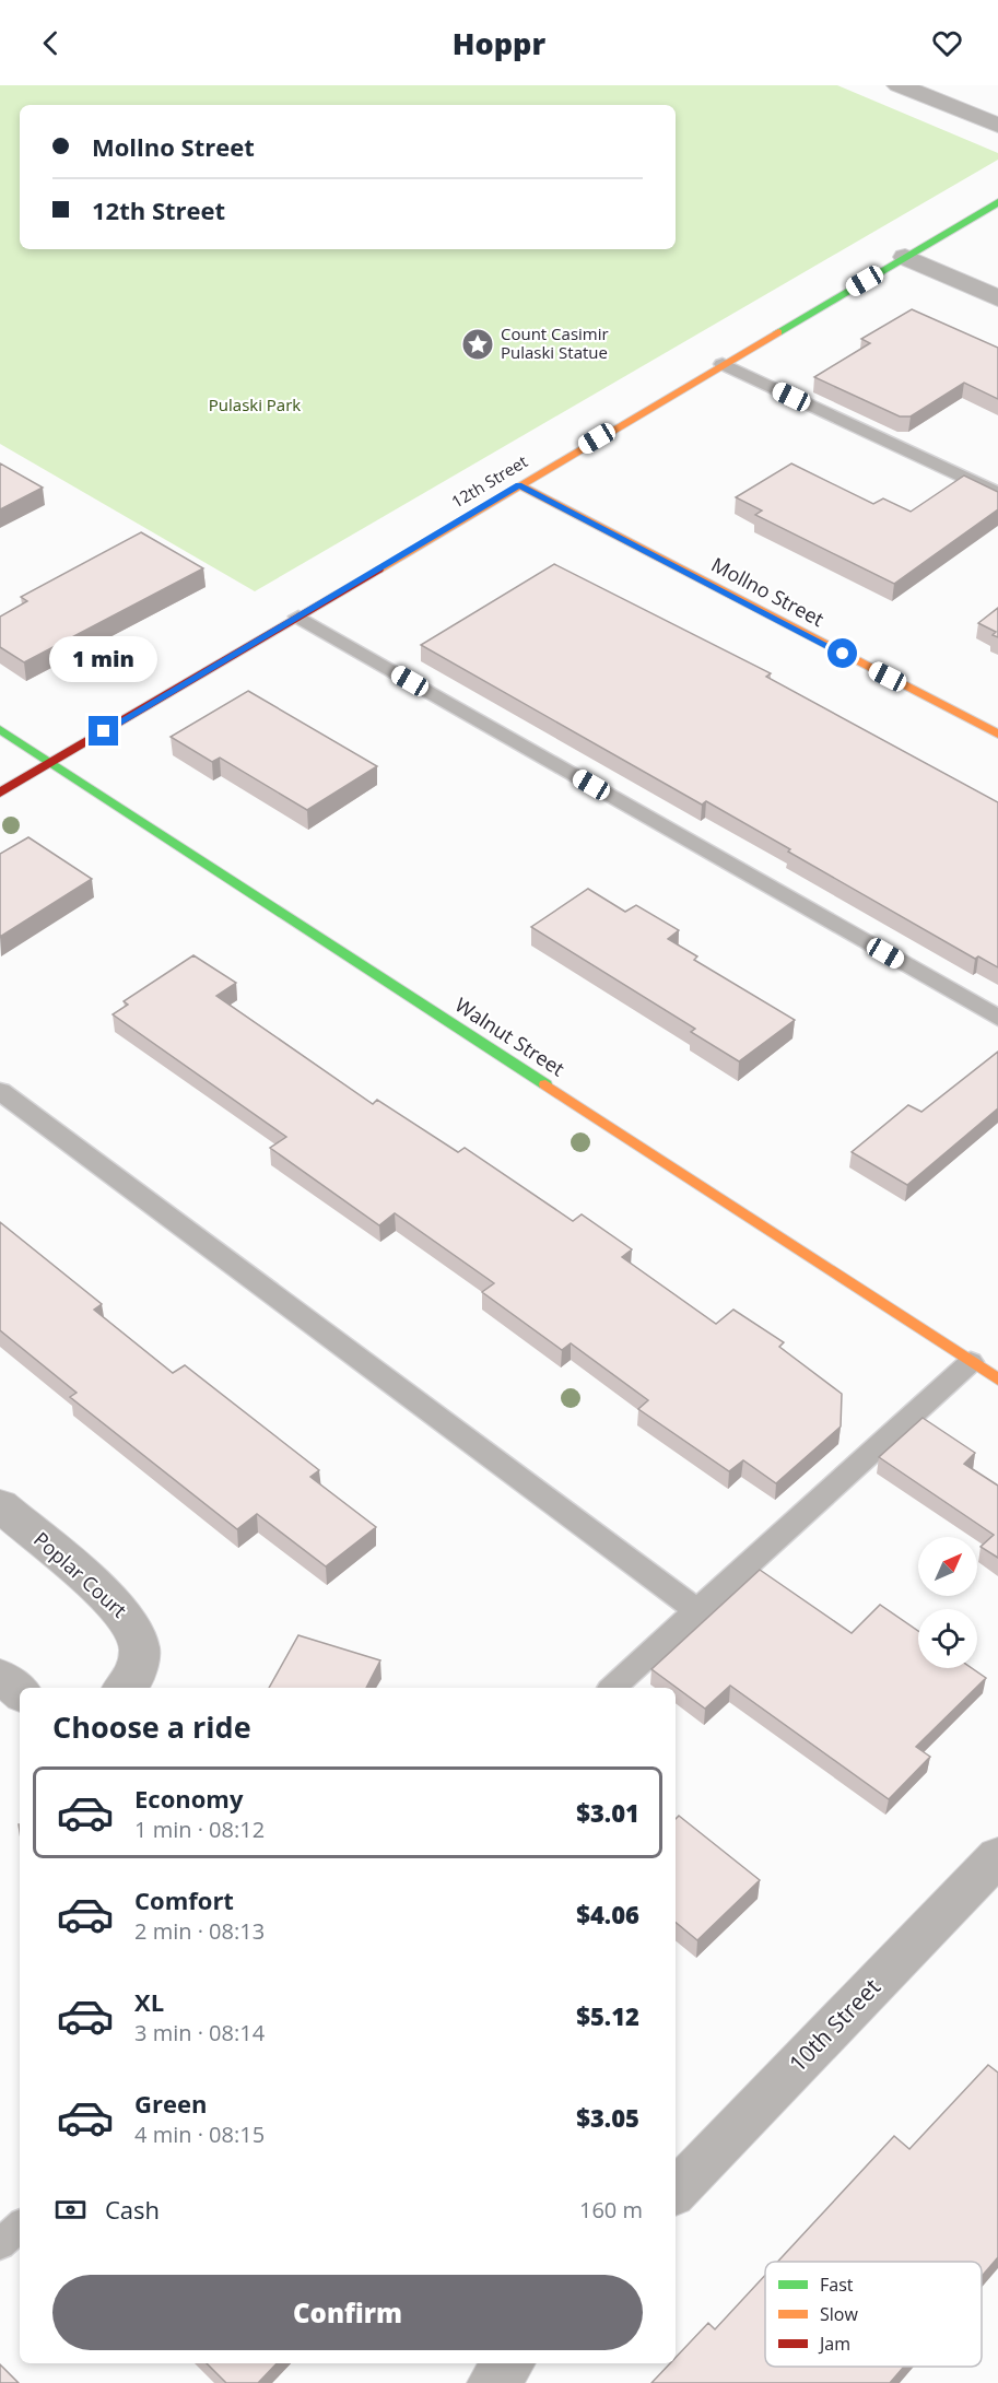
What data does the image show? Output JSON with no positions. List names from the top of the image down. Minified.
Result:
{"streets":{"street":["12th Street","Mollno Street","Walnut Street","Poplar Court","10th Street"]},"crossings":[["12th Street","Mollno Street"],["12th Street","Walnut Street"]],"parks":["Pulaski Park"],"places":{"place":["Count Casimir Pulaski Statue"]},"legend":["Fast","Slow","Jam"],"north":"top right","page":{"header":"Hoppr","banner":["Mollno Street","12th Street"],"bubble":"1 min","heading":"Choose a ride","list":[{"name":"Economy","note":"1 min · 08:12","value":"$3.01"},{"name":"Comfort","note":"2 min · 08:13","value":"$4.06"},{"name":"XL","note":"3 min · 08:14","value":"$5.12"},{"name":"Green","note":"4 min · 08:15","value":"$3.05"}],"pay":["Cash","160 m"],"buttons":"Confirm"}}
